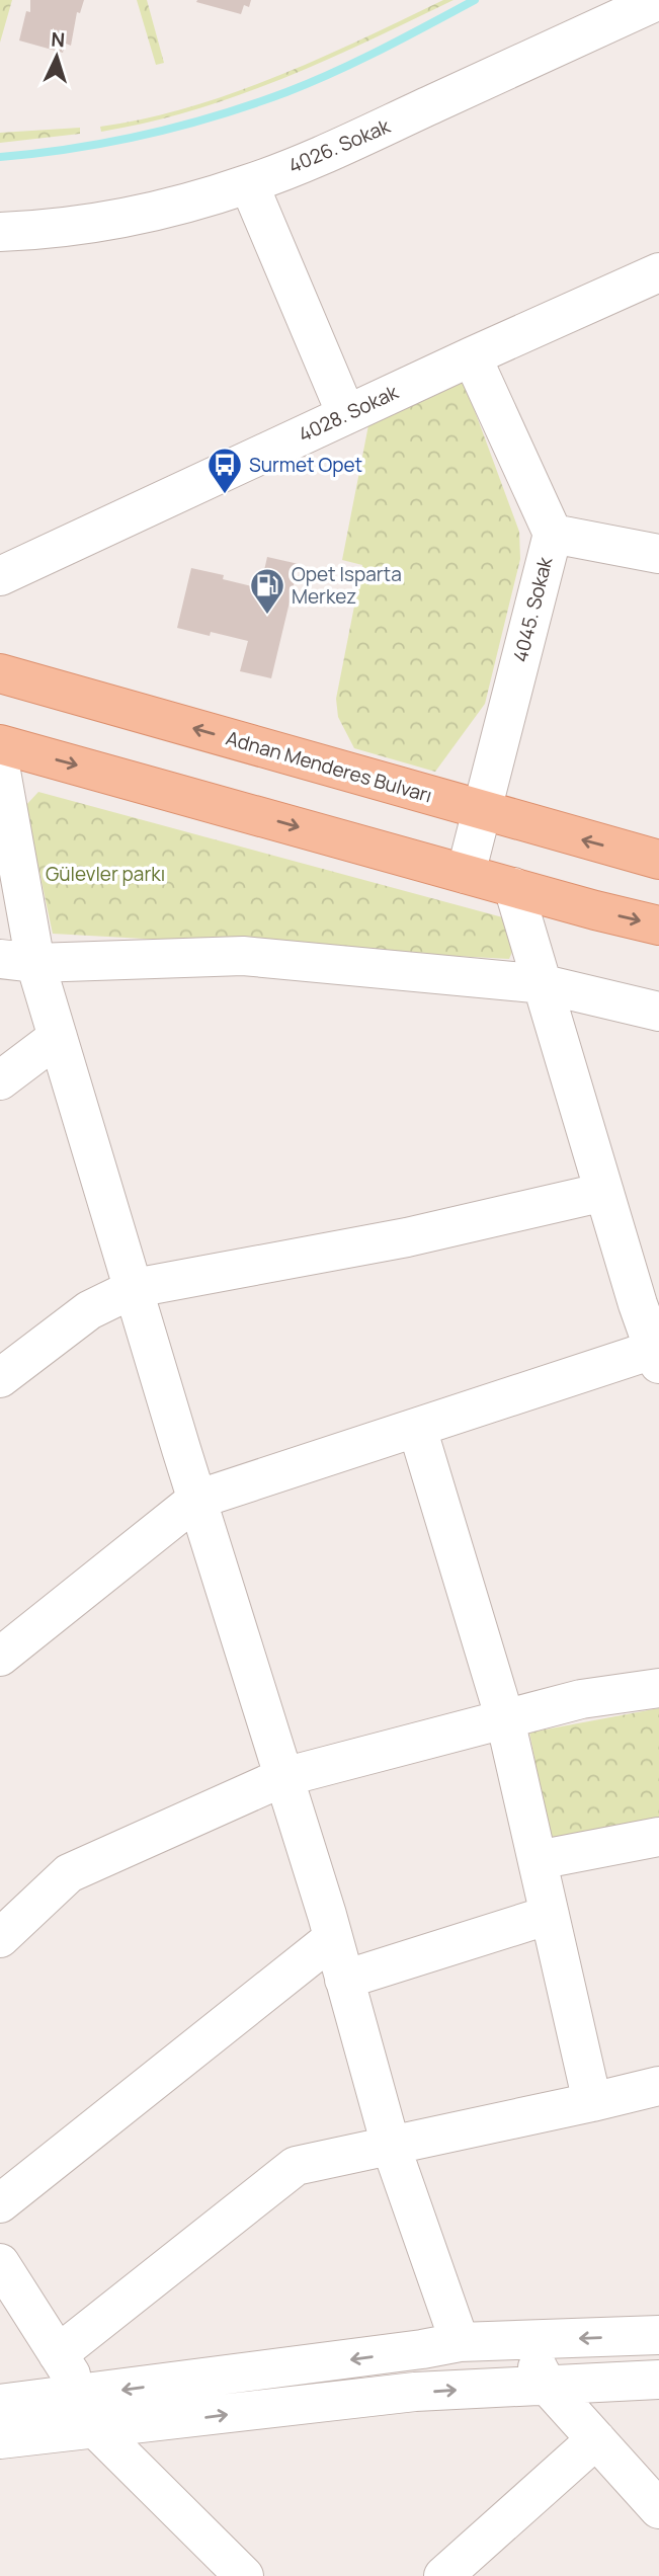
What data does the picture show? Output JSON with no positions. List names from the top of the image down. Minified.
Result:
{"streets":{"main road":["Adnan Menderes Bulvarı"],"street":["4026. Sokak","4028. Sokak","4045. Sokak"]},"crossings":[["4028. Sokak","4045. Sokak"],["4045. Sokak","Adnan Menderes Bulvarı"]],"parks":["Gülevler parkı"],"places":{"bus stop":["Surmet Opet"],"fuel station":["Opet Isparta Merkez"]},"north":"top"}
